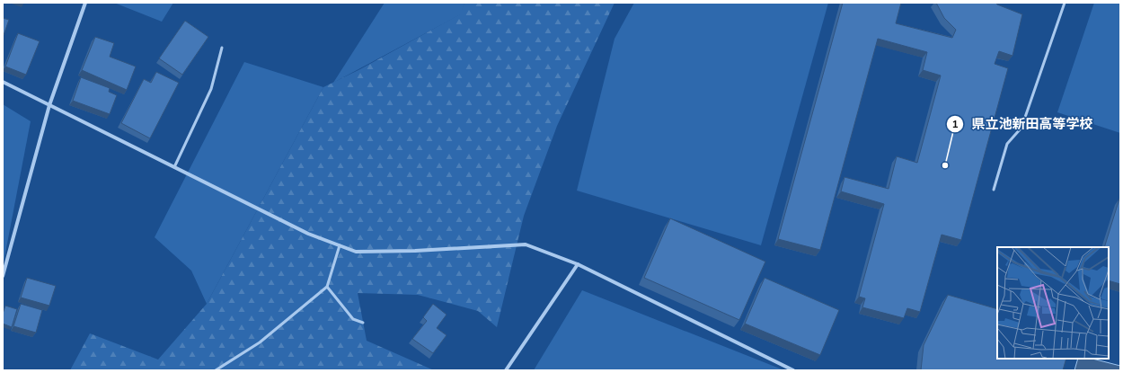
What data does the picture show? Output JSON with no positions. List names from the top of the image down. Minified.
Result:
{"places":["県立池新田高等学校"]}
